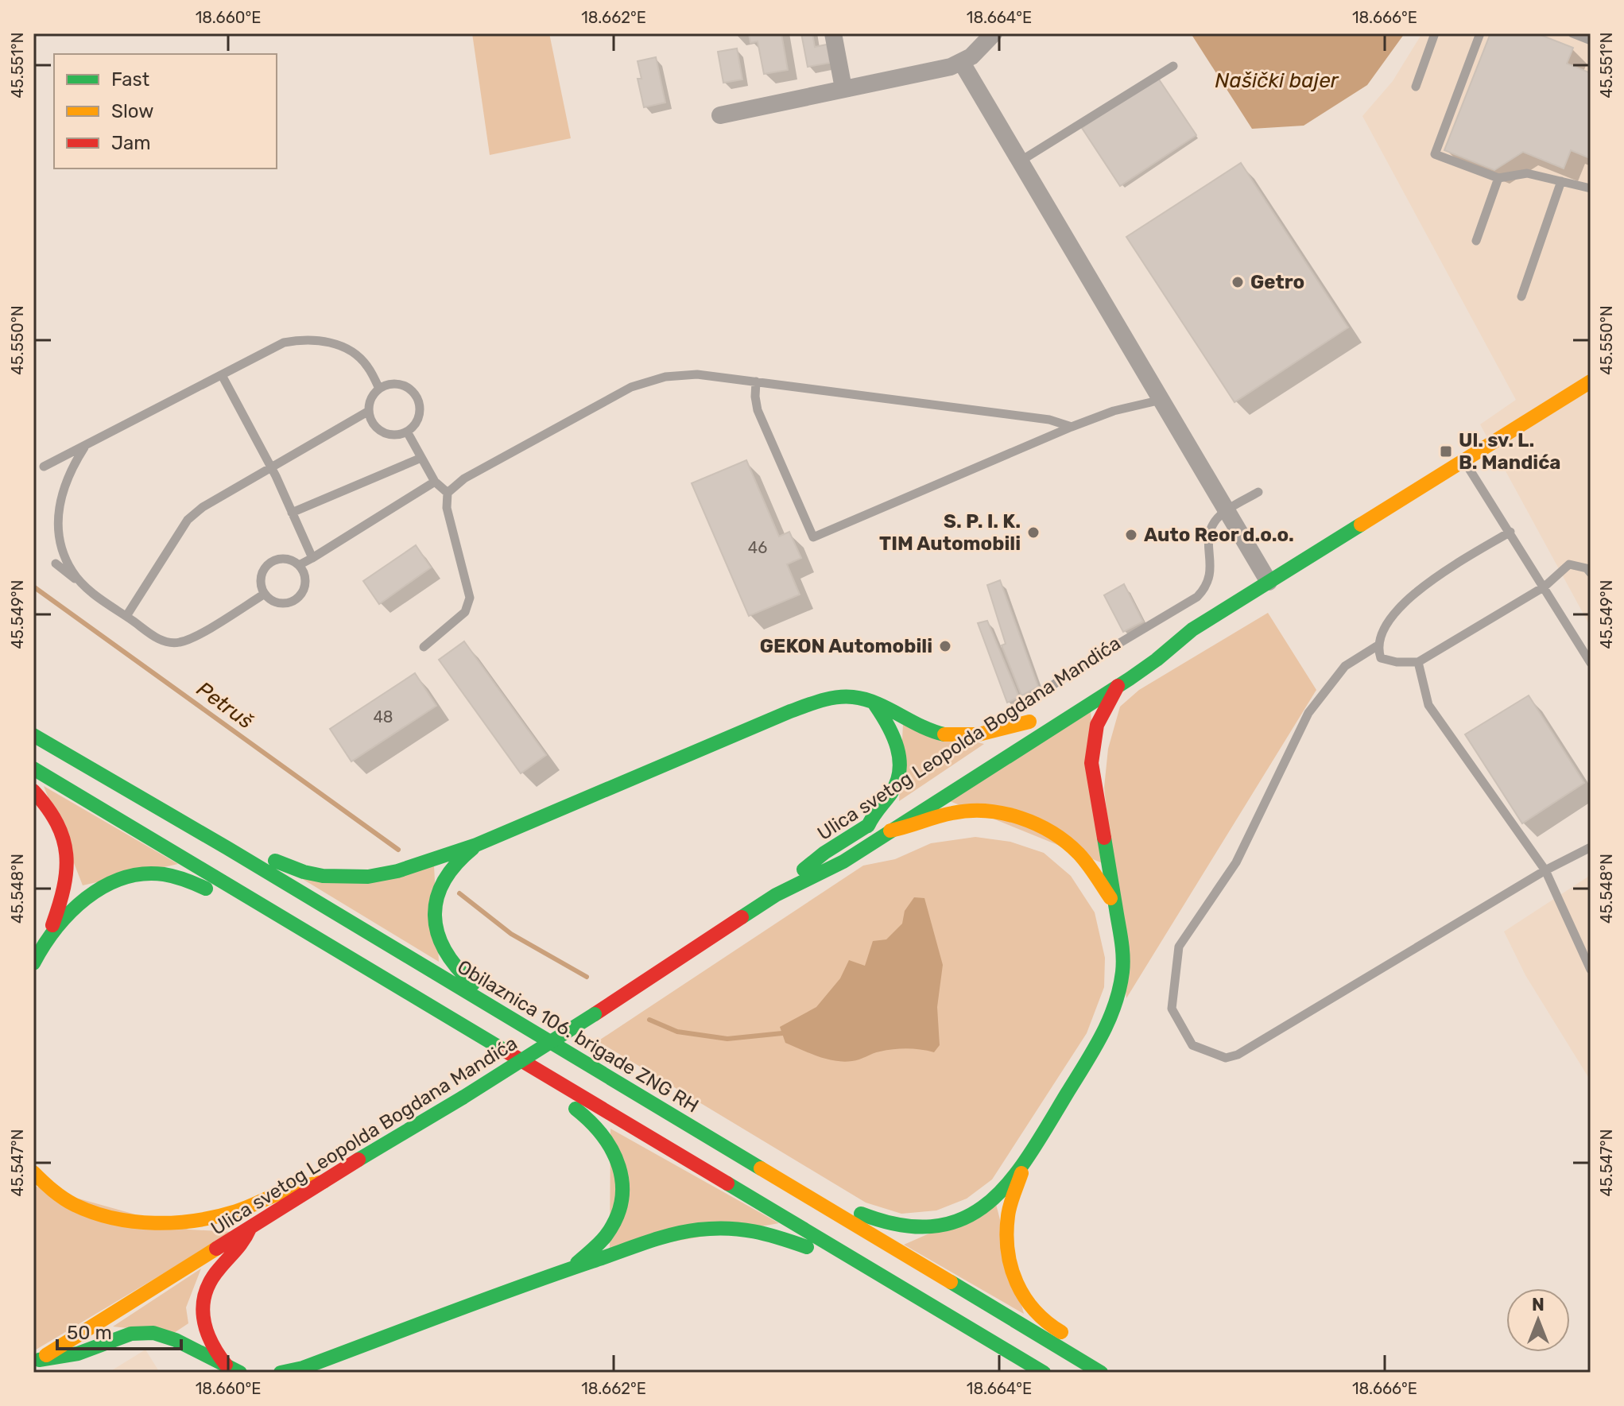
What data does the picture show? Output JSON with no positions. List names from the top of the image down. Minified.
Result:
{"streets":{"main road":["Ulica svetog Leopolda Bogdana Mandića","Obilaznica 106. brigade ZNG RH"]},"water":["Našički bajer","Petruš"],"places":{"other":["Getro","S. P. I. K. TIM Automobili","Auto Reor d.o.o.","GEKON Automobili"],"transit":["Ul. sv. L. B. Mandića"]},"house_numbers":["46","48"],"legend":["Fast","Slow","Jam"],"scale_bar":"50 m","north":"top","coordinates":["18.660°E","18.662°E","18.664°E","18.666°E","45.551°N","45.550°N","45.549°N","45.548°N","45.547°N"]}
